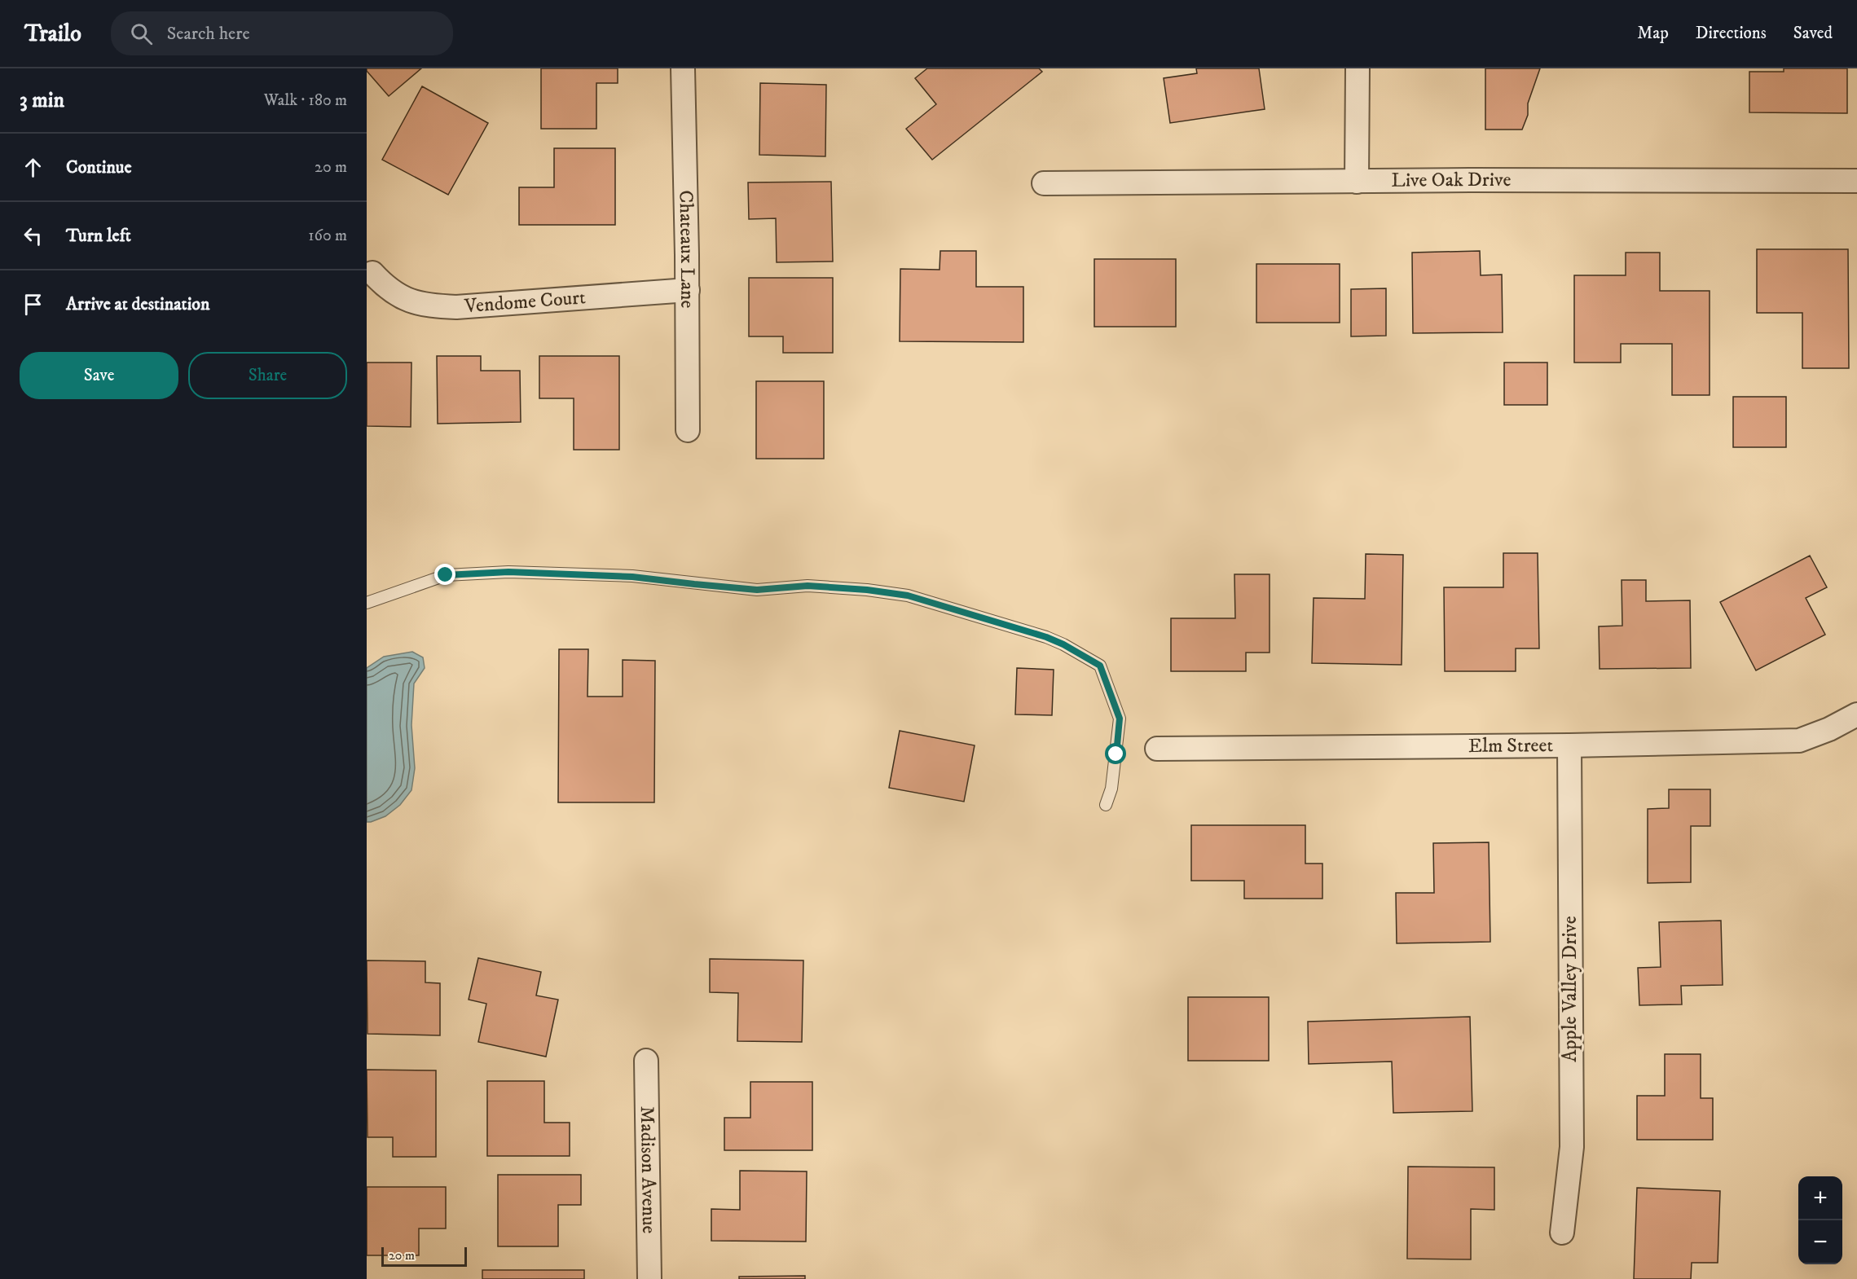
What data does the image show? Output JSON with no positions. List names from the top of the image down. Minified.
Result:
{"streets":{"street":["Live Oak Drive","Chateaux Lane","Vendome Court","Elm Street","Apple Valley Drive","Madison Avenue"]},"crossings":[["Chateaux Lane","Vendome Court"],["Elm Street","Apple Valley Drive"]],"scale_bar":"20 m","page":{"header":"Trailo","search":"Search here","nav":["Map","Directions","Saved"],"heading":["3 min","Walk · 180 m"],"list":[["Continue","20 m"],["Turn left","160 m"],"Arrive at destination"],"buttons":["Save","Share"],"map_buttons":["+","−"],"scale":"20 m"}}
